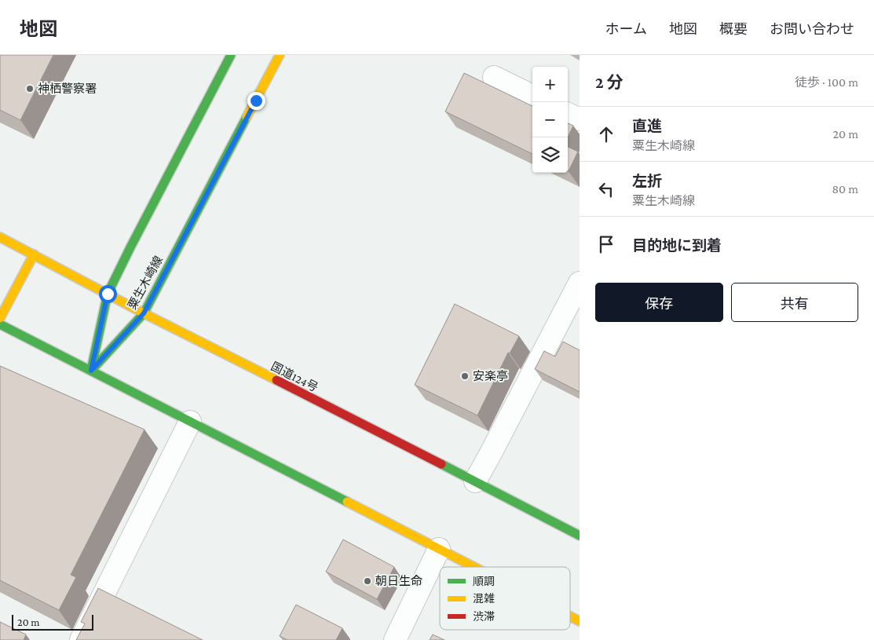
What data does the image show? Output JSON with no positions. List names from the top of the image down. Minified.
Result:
{"streets":{"main road":["粟生木崎線","国道124号"]},"crossings":[["粟生木崎線","国道124号"]],"places":["神栖警察署","安楽亭","朝日生命"],"legend":["順調","混雑","渋滞"],"scale_bar":"20 m","page":{"header":"地図","nav":["ホーム","地図","概要","お問い合わせ"],"heading":["2 分","徒歩 · 100 m"],"map_buttons":["+","−"],"list":[["直進","粟生木崎線","20 m"],["左折","粟生木崎線","80 m"],"目的地に到着"],"buttons":["保存","共有"],"scale":"20 m"}}
